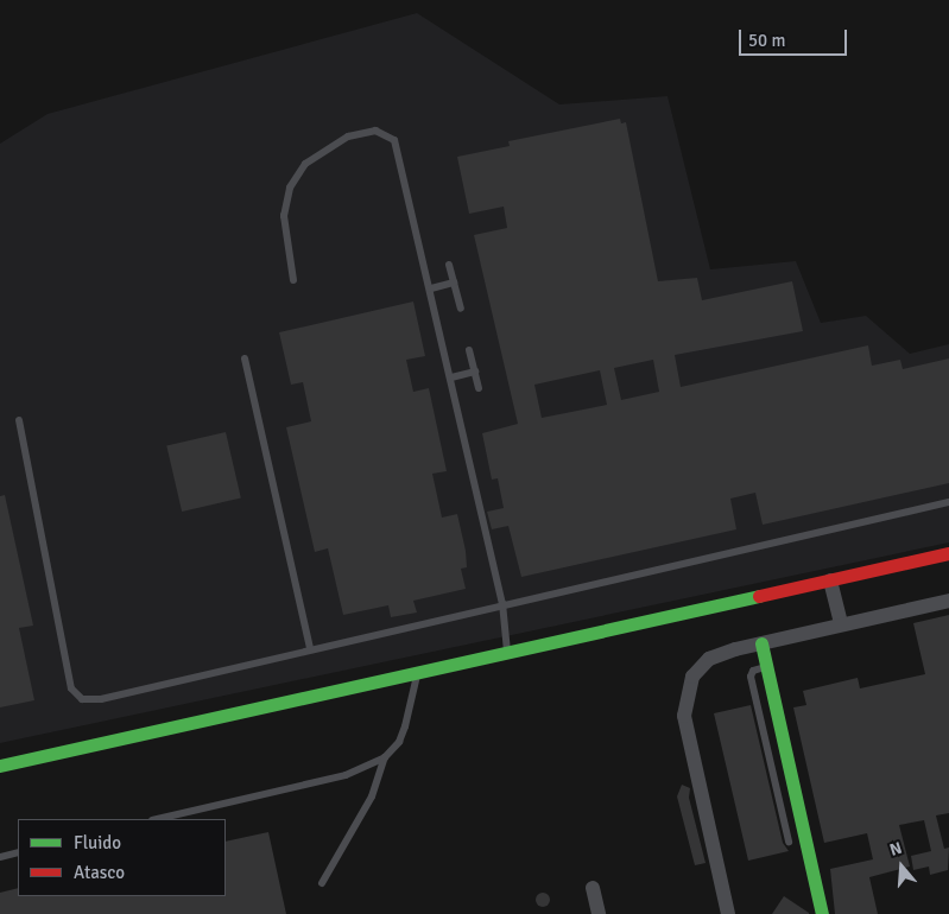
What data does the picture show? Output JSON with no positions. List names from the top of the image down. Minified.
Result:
{"legend":["Fluido","Atasco"],"scale_bar":"50 m","north":"top"}
